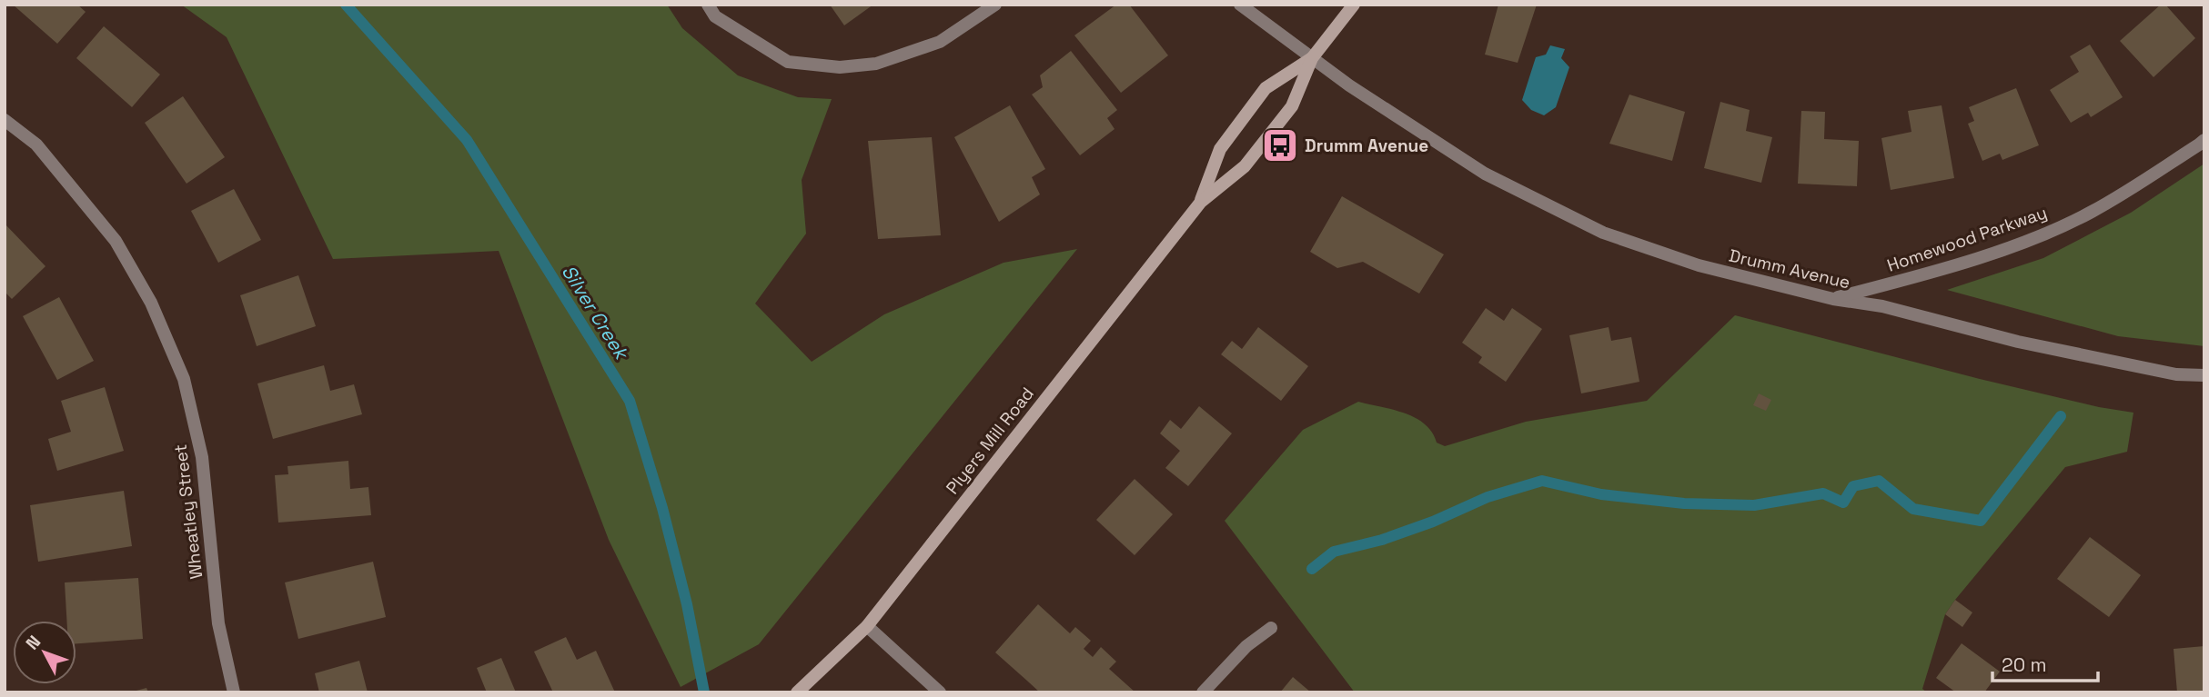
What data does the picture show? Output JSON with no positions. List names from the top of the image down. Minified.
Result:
{"streets":{"street":["Homewood Parkway","Drumm Avenue","Plyers Mill Road","Wheatley Street"]},"crossings":[["Homewood Parkway","Drumm Avenue"],["Drumm Avenue","Plyers Mill Road"]],"water":["Silver Creek"],"places":{"bus stop":["Drumm Avenue"]},"scale_bar":"20 m","north":"top left"}
